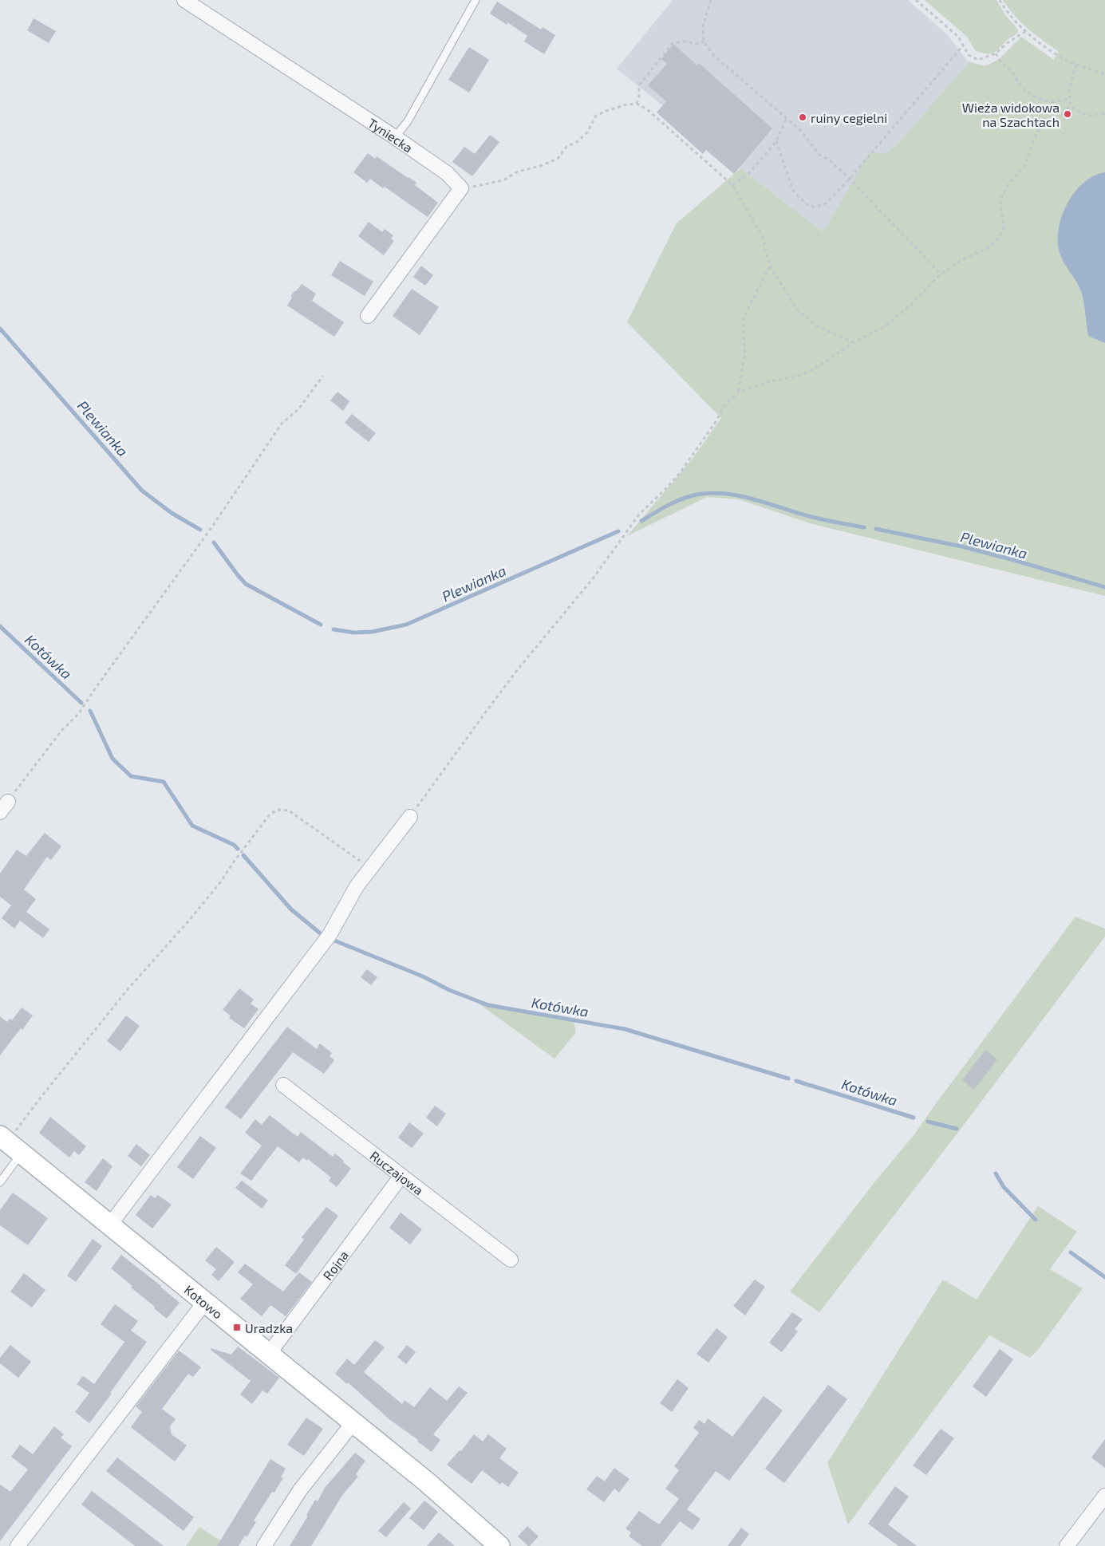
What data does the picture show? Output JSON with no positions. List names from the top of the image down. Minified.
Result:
{"streets":{"street":["Tyniecka","Ruczajowa","Rojna","Kotowo"]},"crossings":[["Ruczajowa","Rojna"],["Rojna","Kotowo"]],"water":["Plewianka","Kotówka"],"places":{"other":["Wieża widokowa na Szachtach","ruiny cegielni"],"transit":["Uradzka"]}}
